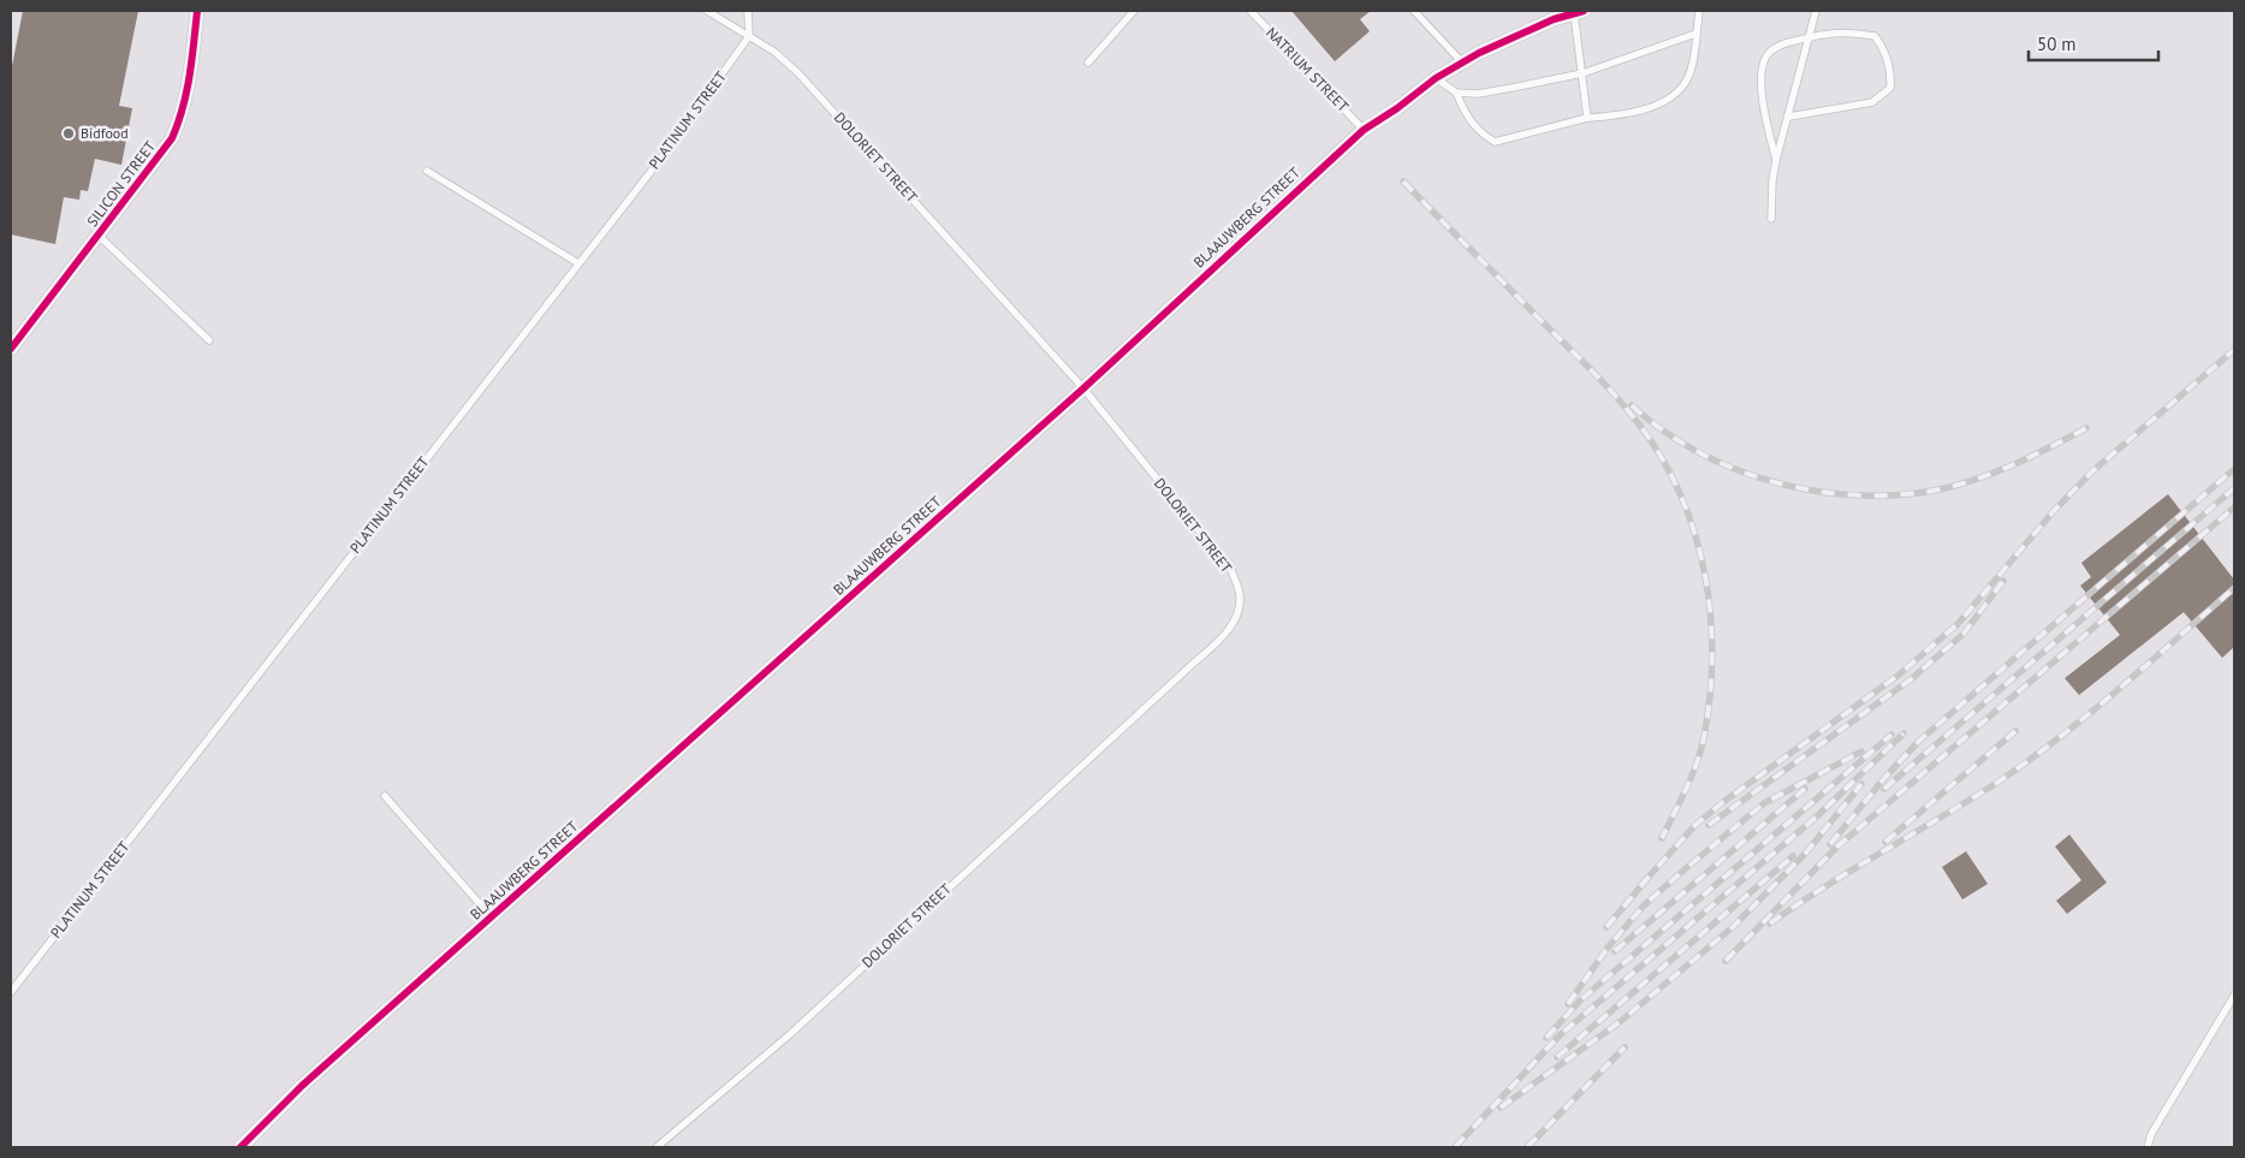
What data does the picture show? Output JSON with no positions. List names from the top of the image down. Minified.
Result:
{"streets":{"street":["SILICON STREET","BLAAUWBERG STREET"],"lane":["NATRIUM STREET","PLATINUM STREET","DOLORIET STREET"]},"crossings":[["NATRIUM STREET","BLAAUWBERG STREET"],["PLATINUM STREET","DOLORIET STREET"],["DOLORIET STREET","BLAAUWBERG STREET"]],"places":["Bidfood"],"scale_bar":"50 m"}
